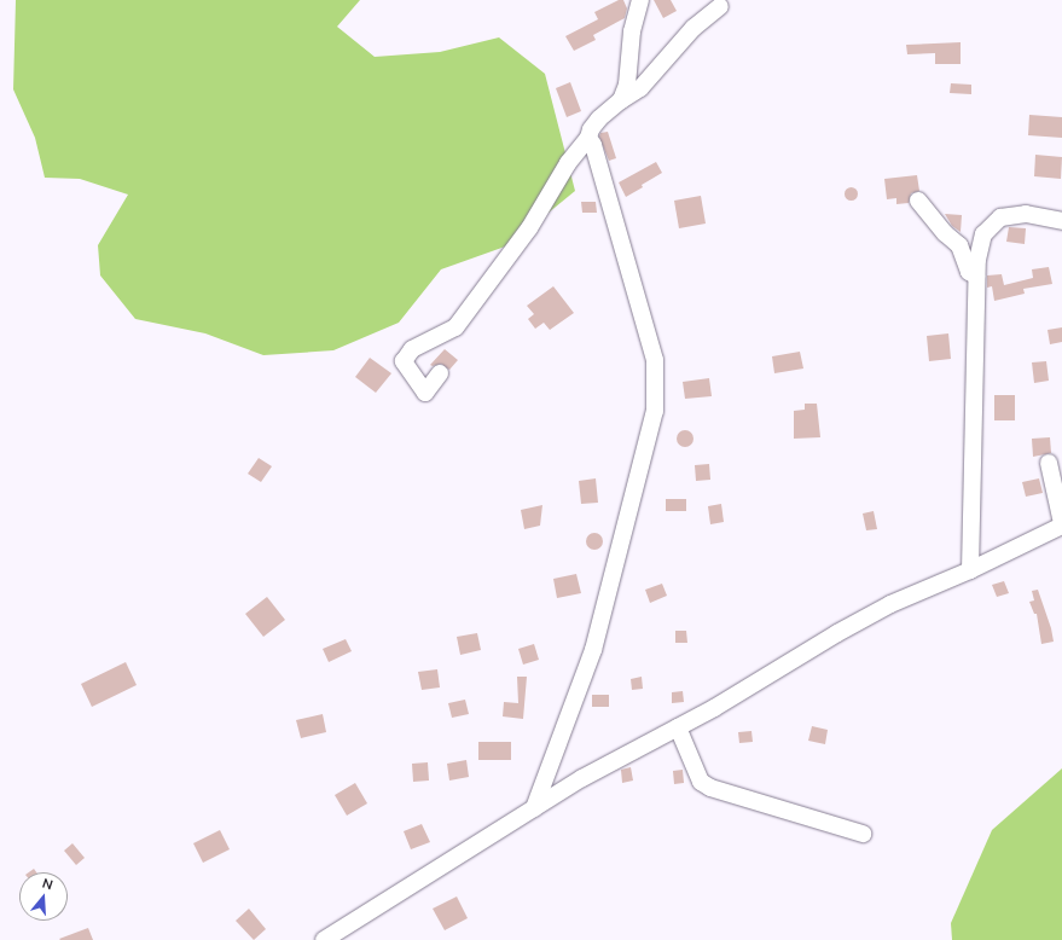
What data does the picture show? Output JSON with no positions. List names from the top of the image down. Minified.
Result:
{"north":"top"}
